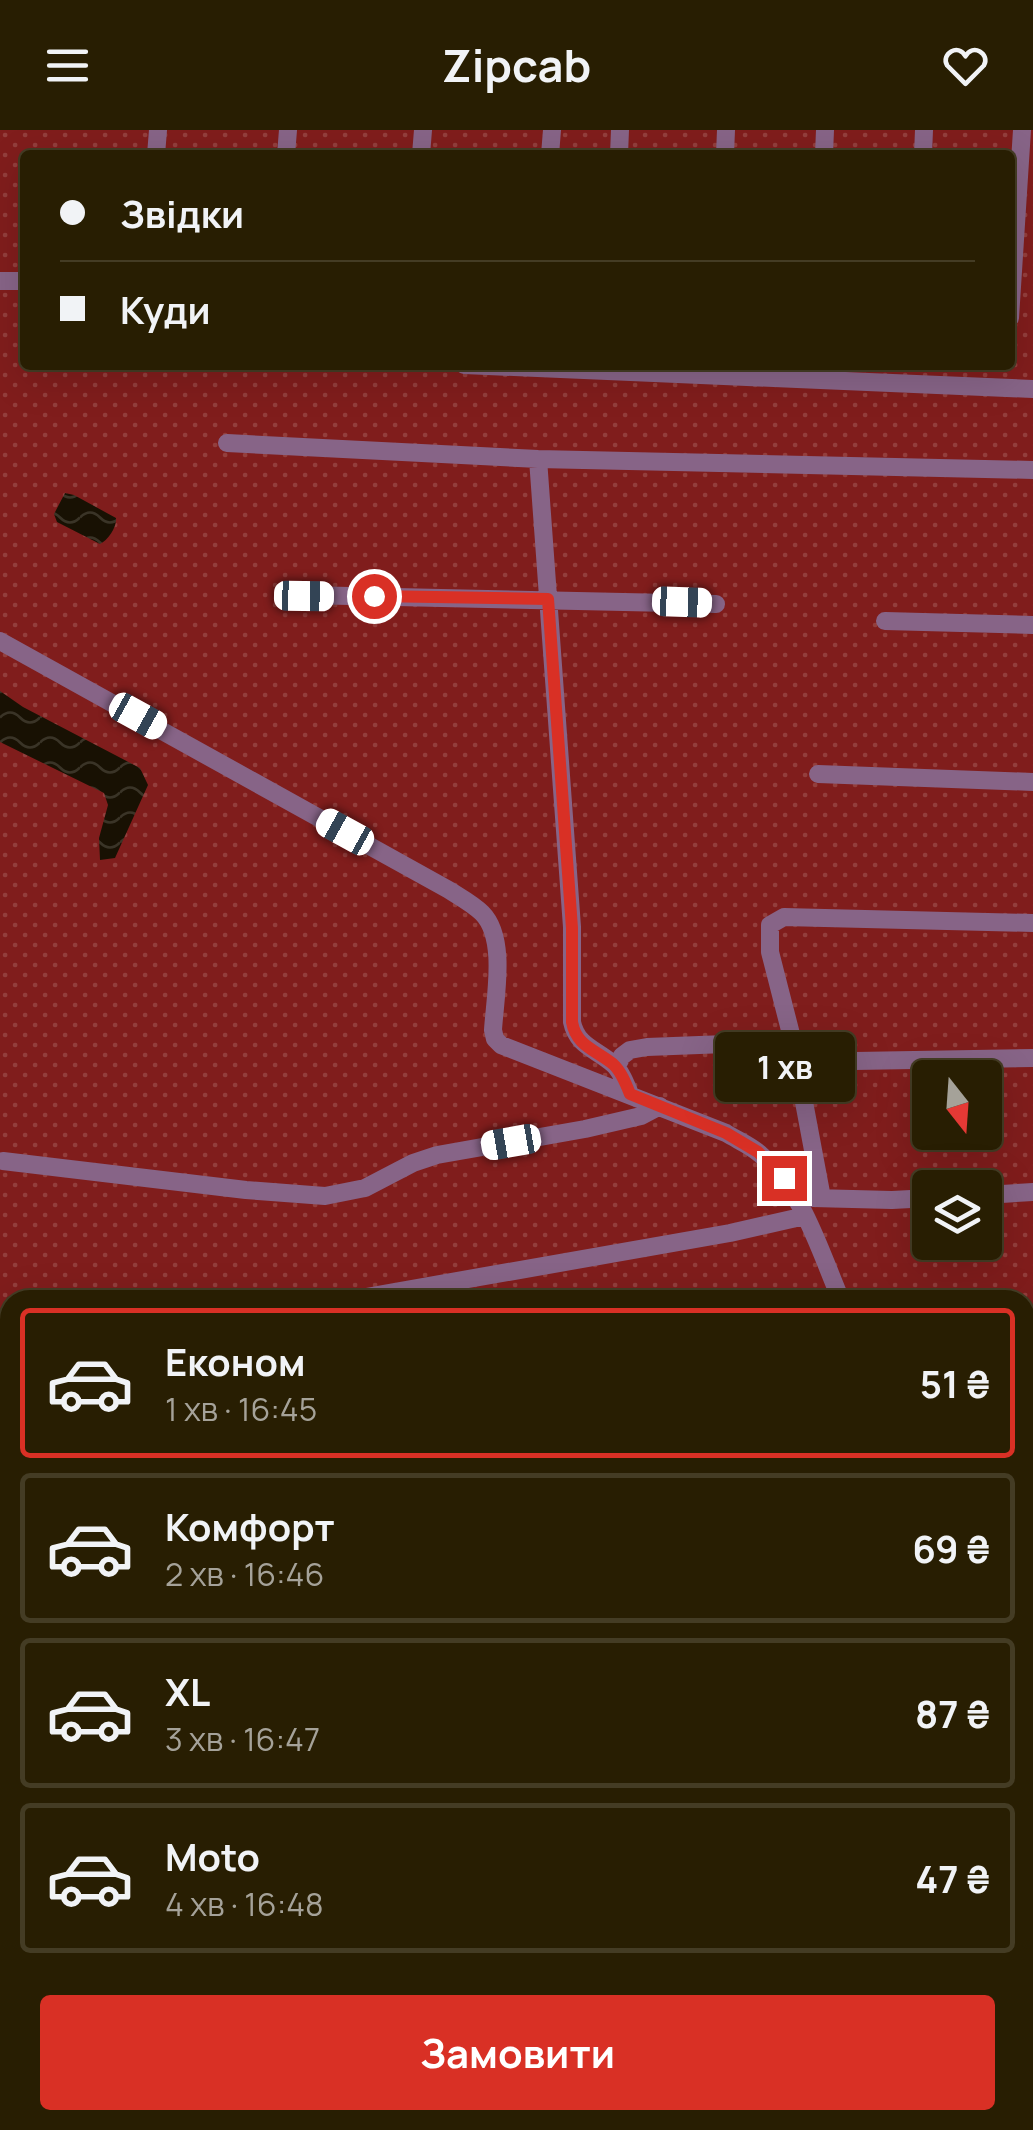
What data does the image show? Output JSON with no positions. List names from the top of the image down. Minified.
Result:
{"north":"bottom","page":{"header":"Zipcab","banner":["Звідки","Куди"],"bubble":"1 хв","list":[{"name":"Економ","note":"1 хв · 16:45","value":"51 ₴"},{"name":"Комфорт","note":"2 хв · 16:46","value":"69 ₴"},{"name":"XL","note":"3 хв · 16:47","value":"87 ₴"},{"name":"Moto","note":"4 хв · 16:48","value":"47 ₴"}],"buttons":"Замовити"}}
